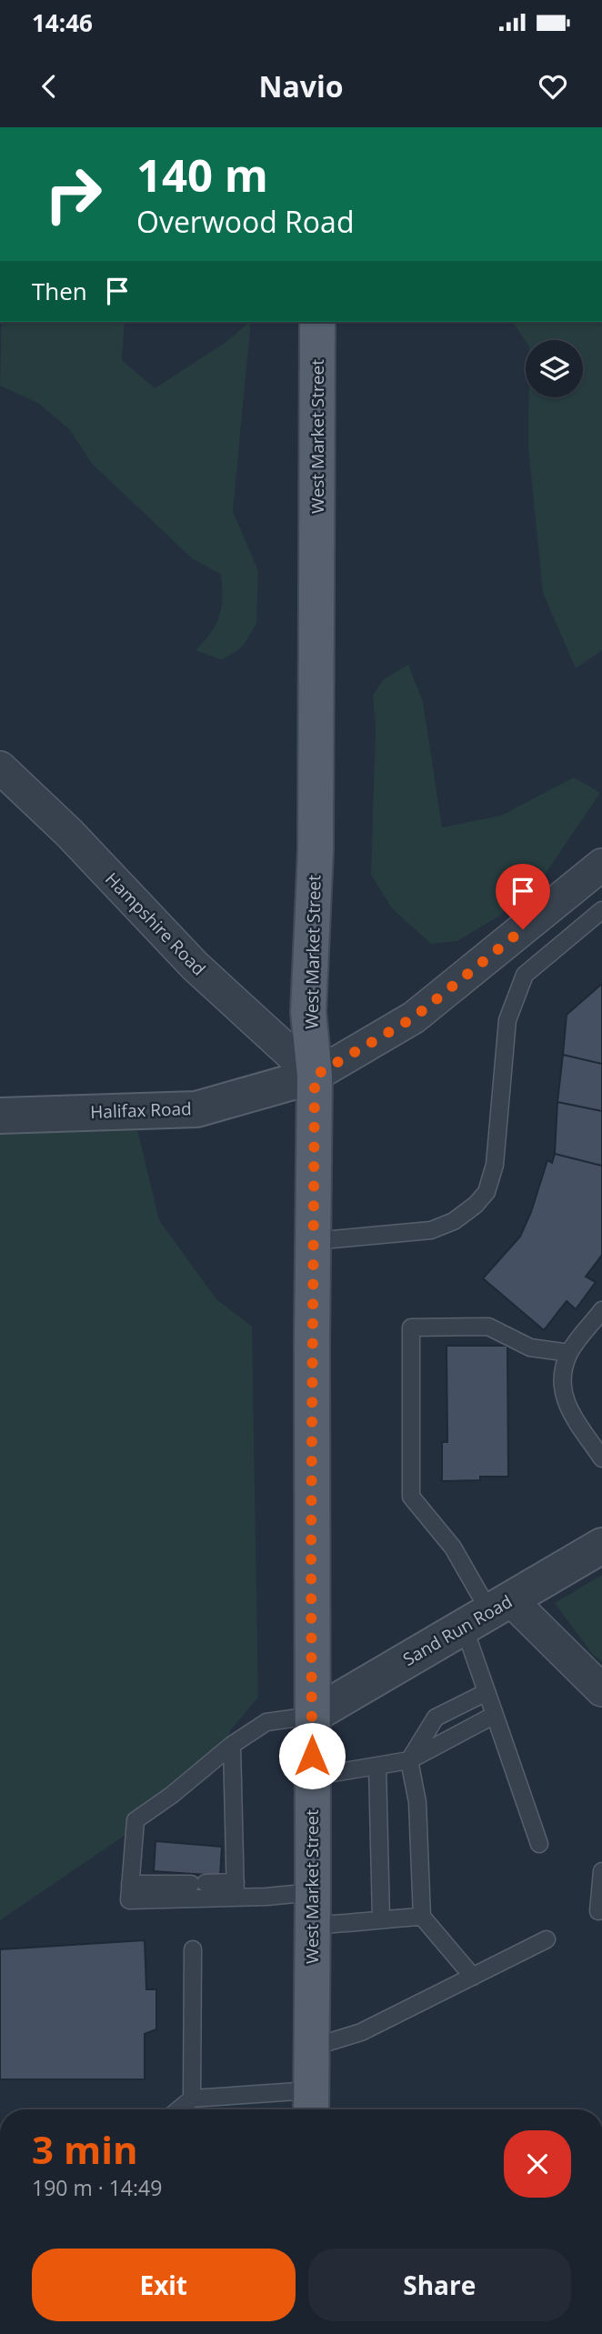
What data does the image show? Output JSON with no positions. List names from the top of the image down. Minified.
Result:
{"streets":{"main road":["West Market Street"],"street":["Hampshire Road","Halifax Road","Sand Run Road"]},"crossings":[["West Market Street","Hampshire Road"],["West Market Street","Halifax Road"],["West Market Street","Sand Run Road"],["Hampshire Road","Halifax Road"]],"page":{"status":"14:46","header":"Navio","turn":["140 m","Overwood Road"],"then":"Then","heading":["3 min","190 m · 14:49"],"buttons":["Exit","Share"]}}
